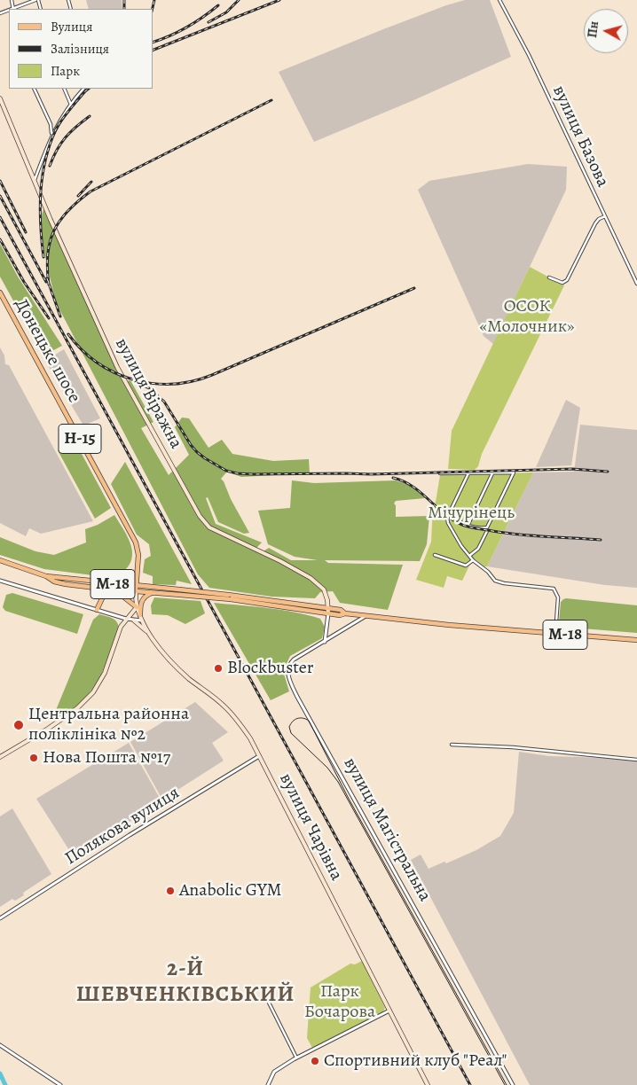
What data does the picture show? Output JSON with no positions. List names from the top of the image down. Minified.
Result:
{"streets":{"main road":["Донецьке шосе","вулиця Віражна","Н-15","М-18","вулиця Чарівна"],"street":["вулиця Базова","Полякова вулиця","вулиця Магістральна"]},"crossings":[["Донецьке шосе","М-18"],["Донецьке шосе","вулиця Чарівна"],["вулиця Віражна","М-18"],["вулиця Віражна","вулиця Магістральна"],["М-18","вулиця Чарівна"],["М-18","вулиця Магістральна"],["Полякова вулиця","вулиця Чарівна"]],"districts":["2-Й ШЕВЧЕНКІВСЬКИЙ"],"parks":["ОСОК «Молочник»","Мічурінець","Парк Бочарова"],"places":["Blockbuster","Центральна районна поліклініка №2","Нова Пошта №17","Anabolic GYM","Спортивний клуб \"Реал\""],"legend":["Вулиця","Залізниця","Парк"],"north":"left"}
